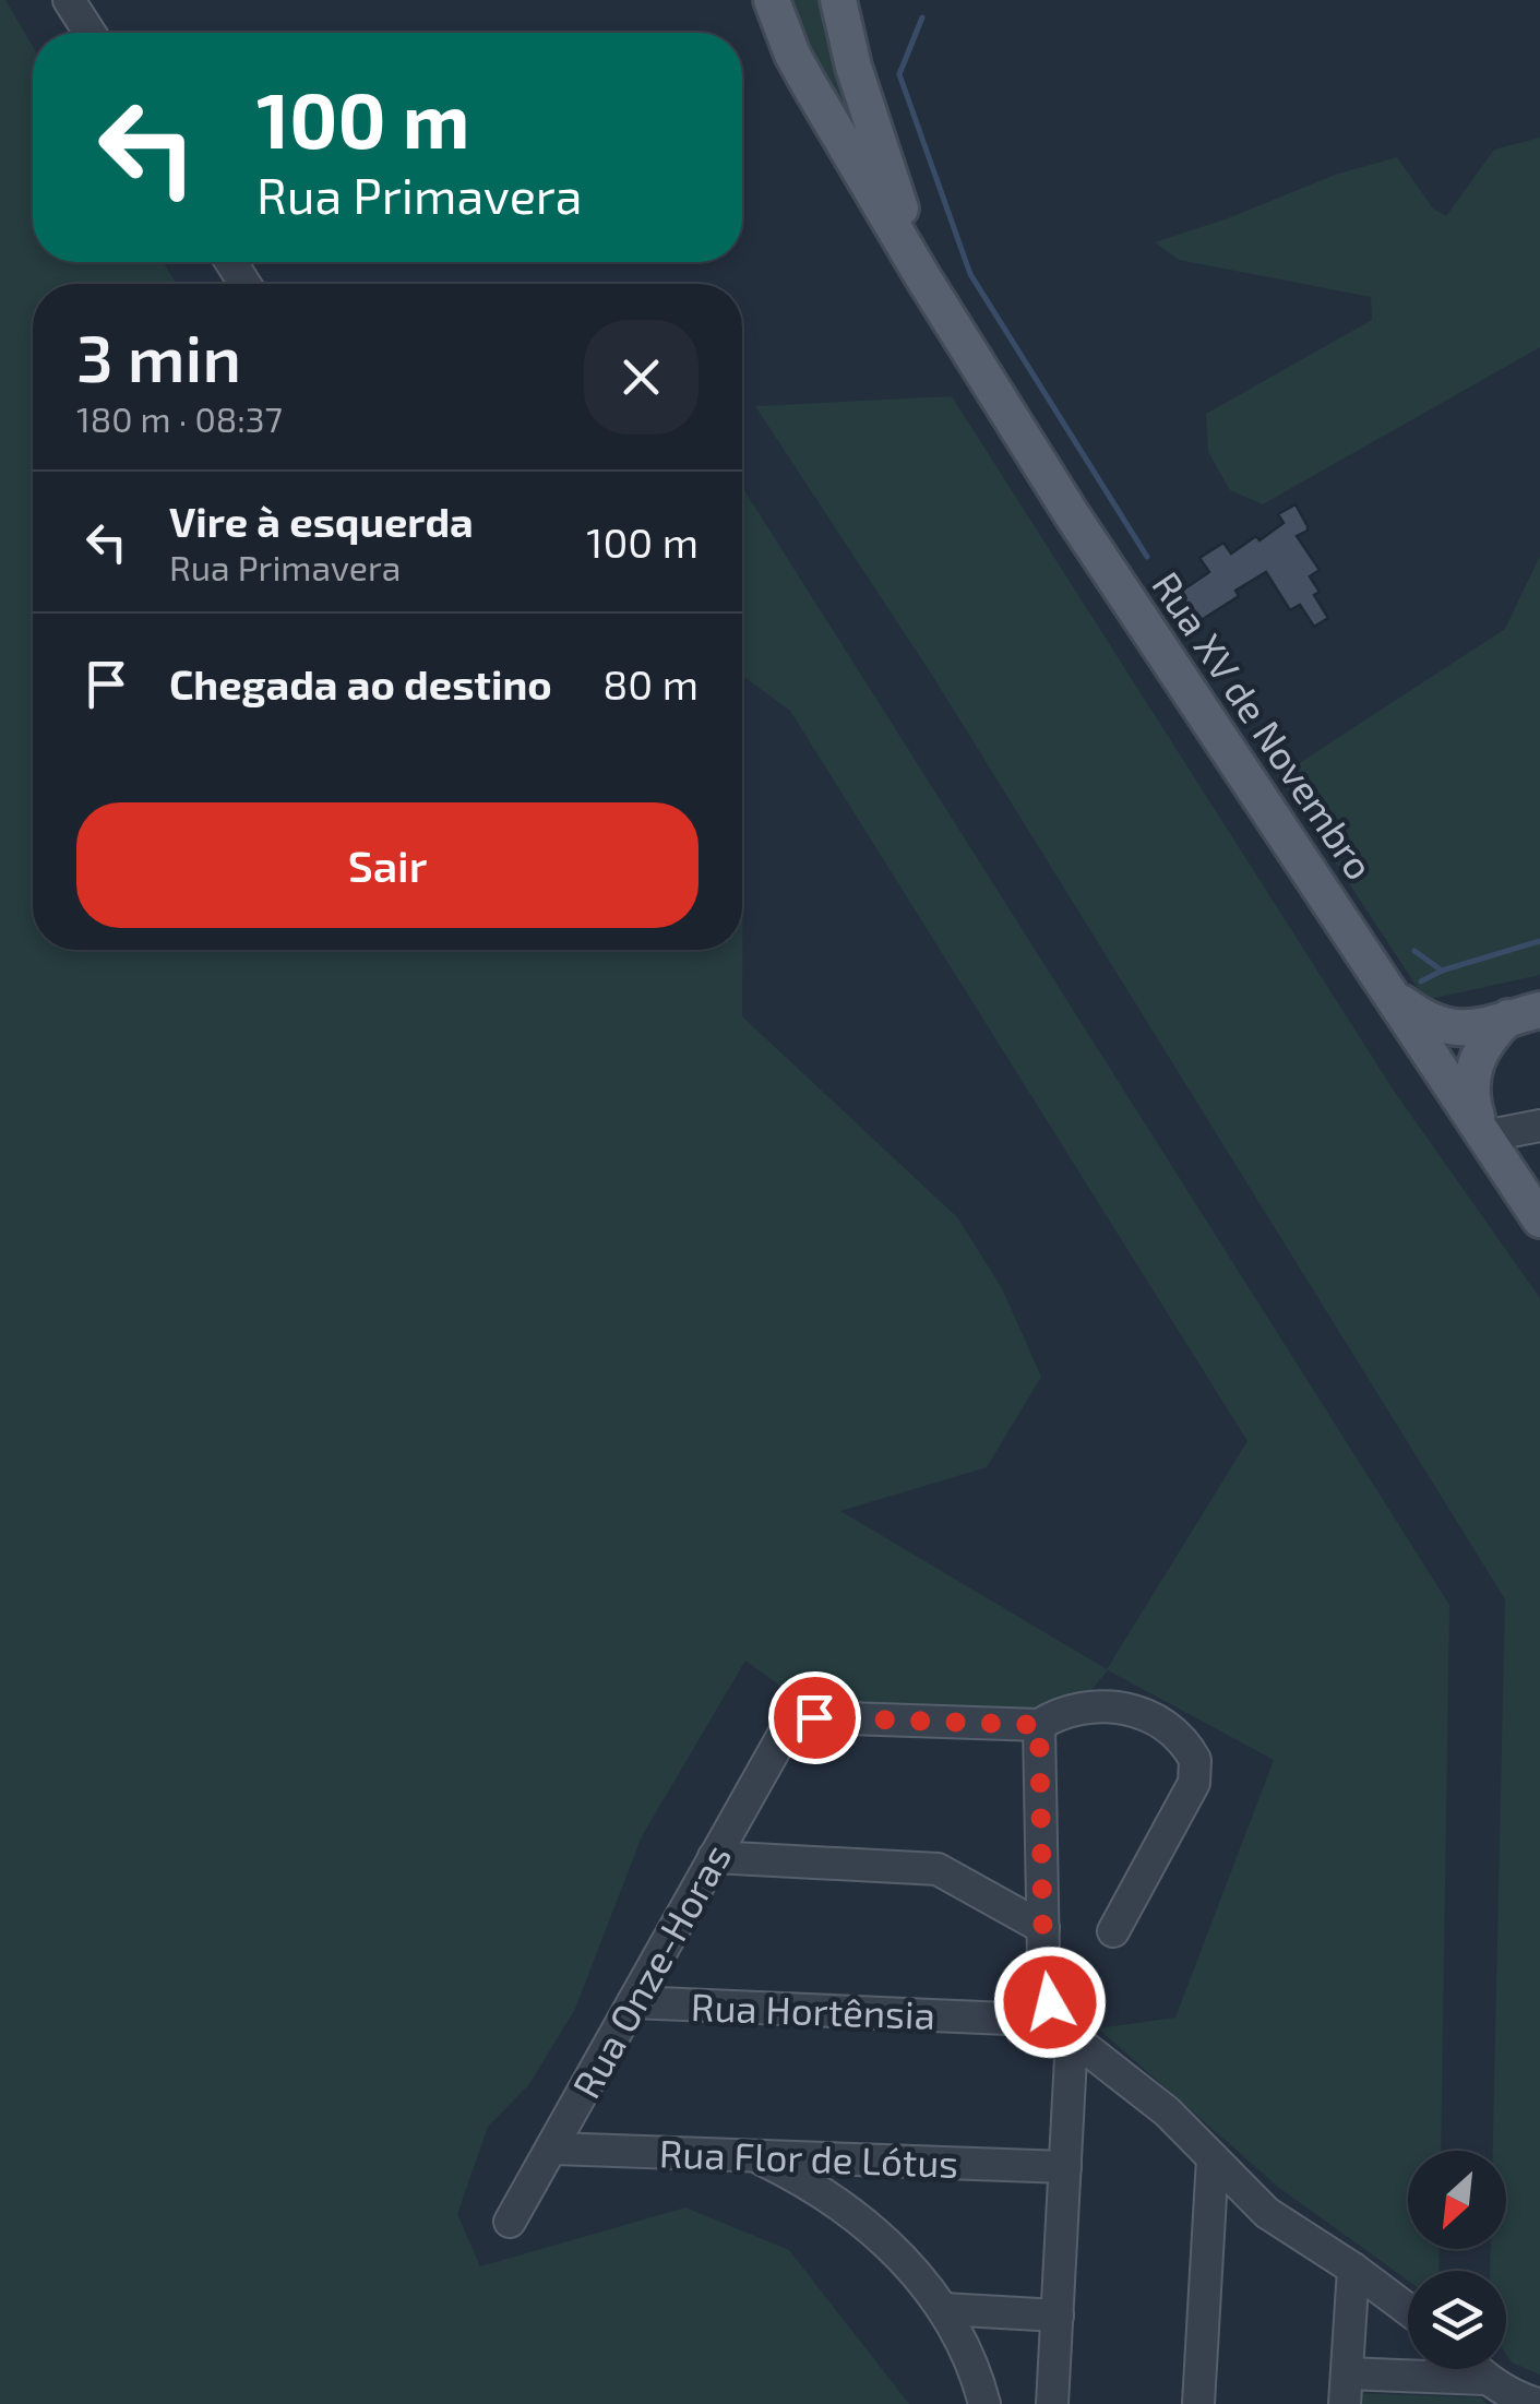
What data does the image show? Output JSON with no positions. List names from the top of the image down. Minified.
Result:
{"streets":{"main road":["Rua XV de Novembro"],"street":["Rua Onze-Horas","Rua Hortênsia","Rua Flor de Lótus"]},"crossings":[["Rua Onze-Horas","Rua Hortênsia"],["Rua Onze-Horas","Rua Flor de Lótus"]],"north":"bottom left","page":{"turn":["100 m","Rua Primavera"],"heading":["3 min","180 m · 08:37"],"list":[{"name":"Vire à esquerda","note":"Rua Primavera","value":"100 m"},{"name":"Chegada ao destino","value":"80 m"}],"buttons":"Sair"}}
